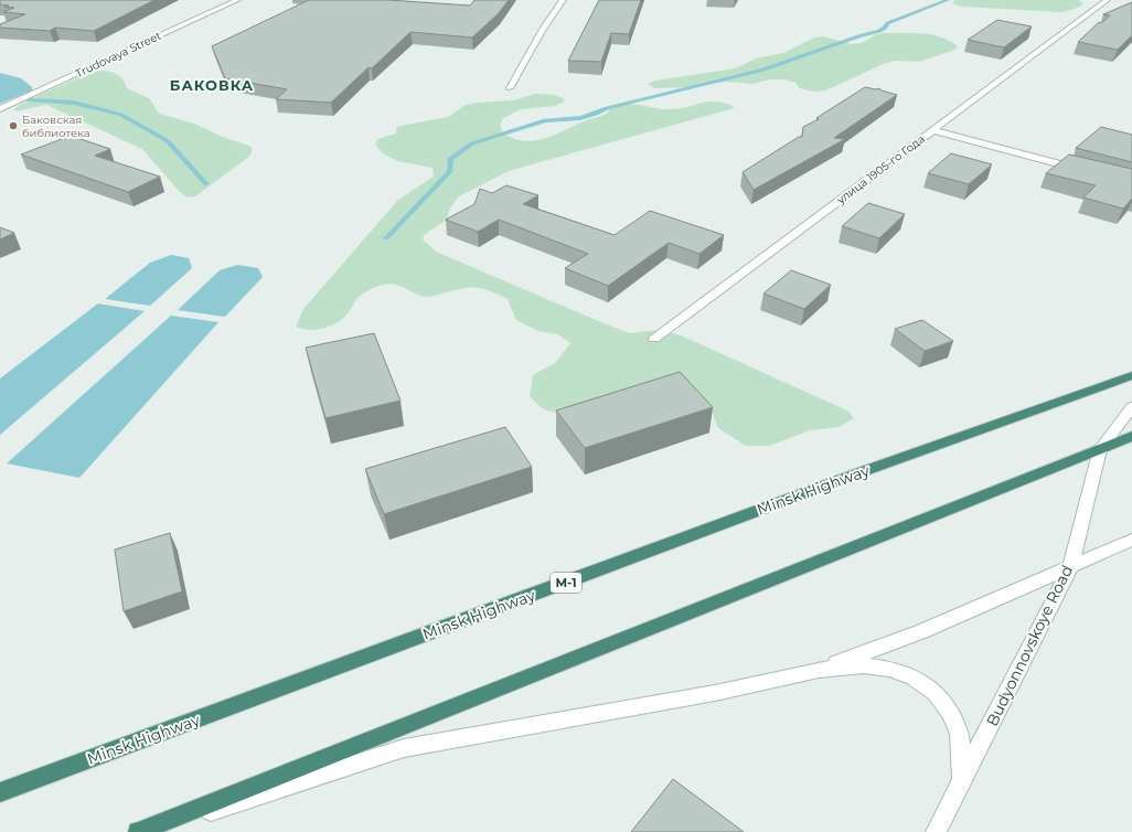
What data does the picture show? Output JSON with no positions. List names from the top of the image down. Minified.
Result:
{"streets":{"highway":["Minsk Highway","М-1"],"street":["Trudovaya Street","улица 1905-го Года","Budyonnovskoye Road"]},"districts":["БАКОВКА"],"places":["Баковская библиотека"]}
